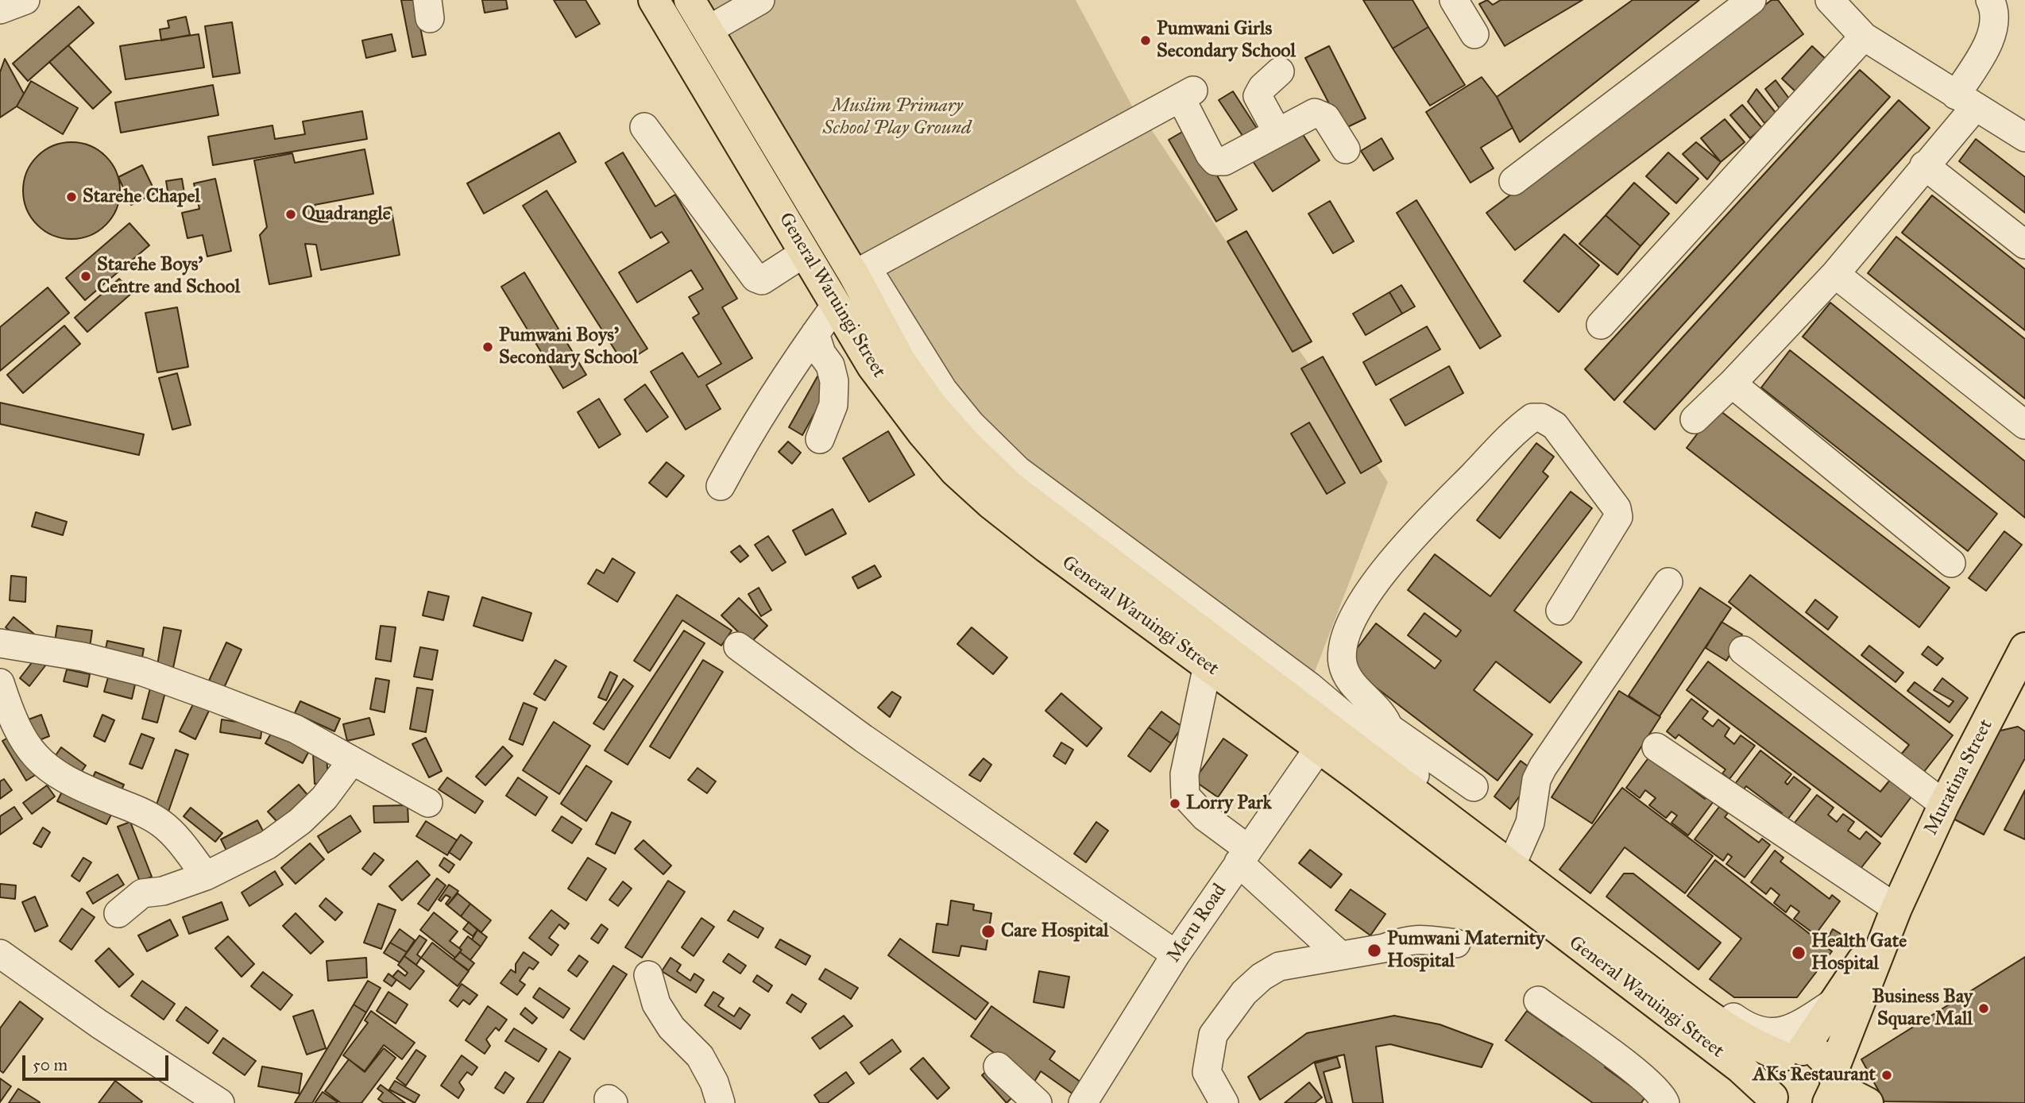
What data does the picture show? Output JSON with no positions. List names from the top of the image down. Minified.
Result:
{"streets":{"main road":["General Waruingi Street","Muratina Street"],"street":["Meru Road"]},"crossings":[["General Waruingi Street","Muratina Street"],["General Waruingi Street","Meru Road"]],"parks":["Muslim Primary School Play Ground"],"places":["Pumwani Girls Secondary School","Starehe Chapel","Quadrangle","Starehe Boys' Centre and School","Pumwani Boys' Secondary School","Lorry Park","Care Hospital","Pumwani Maternity Hospital","Health Gate Hospital","Business Bay Square Mall","AKs Restaurant"],"scale_bar":"50 m"}
